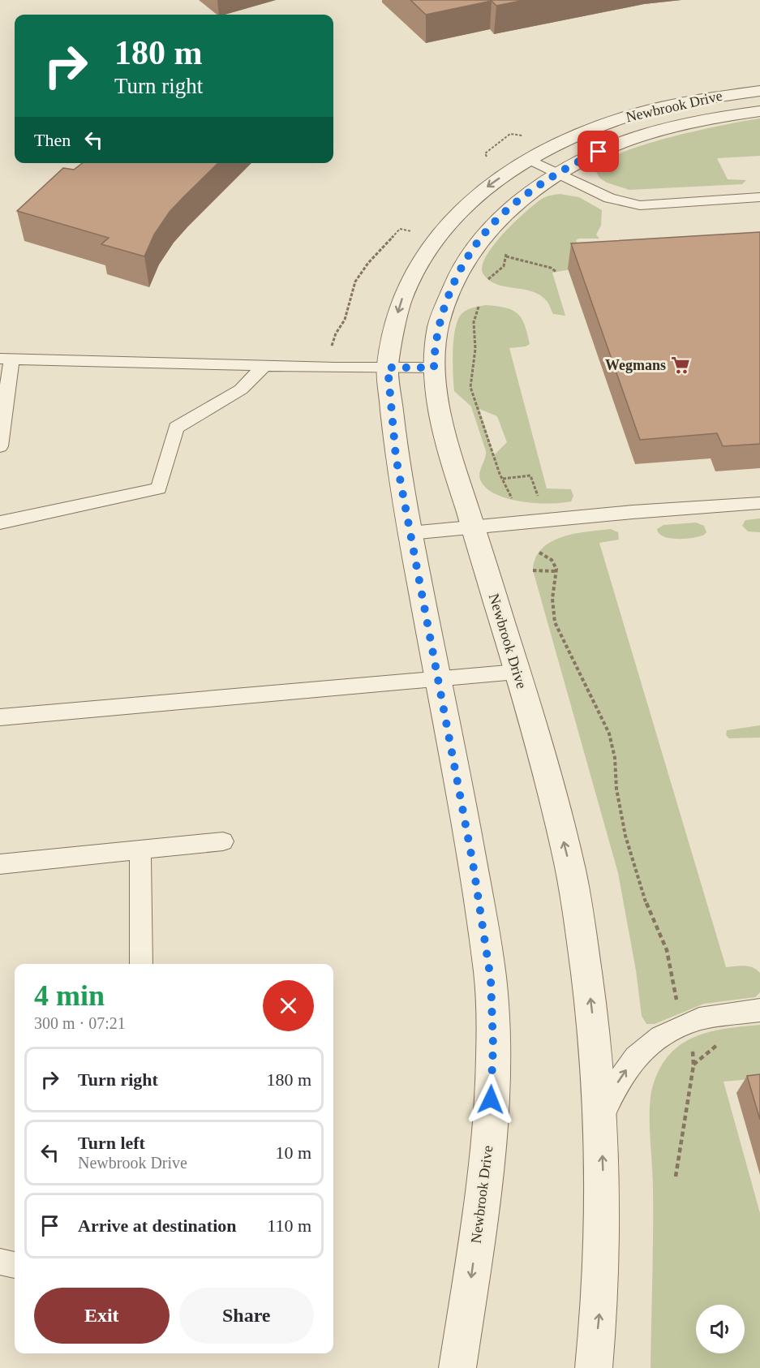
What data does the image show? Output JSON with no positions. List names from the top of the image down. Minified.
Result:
{"streets":{"street":["Newbrook Drive"]},"places":{"supermarket":["Wegmans"]},"page":{"turn":["180 m","Turn right"],"then":"Then","heading":["4 min","300 m · 07:21"],"list":[{"name":"Turn right","value":"180 m"},{"name":"Turn left","note":"Newbrook Drive","value":"10 m"},{"name":"Arrive at destination","value":"110 m"}],"buttons":["Exit","Share"]}}
